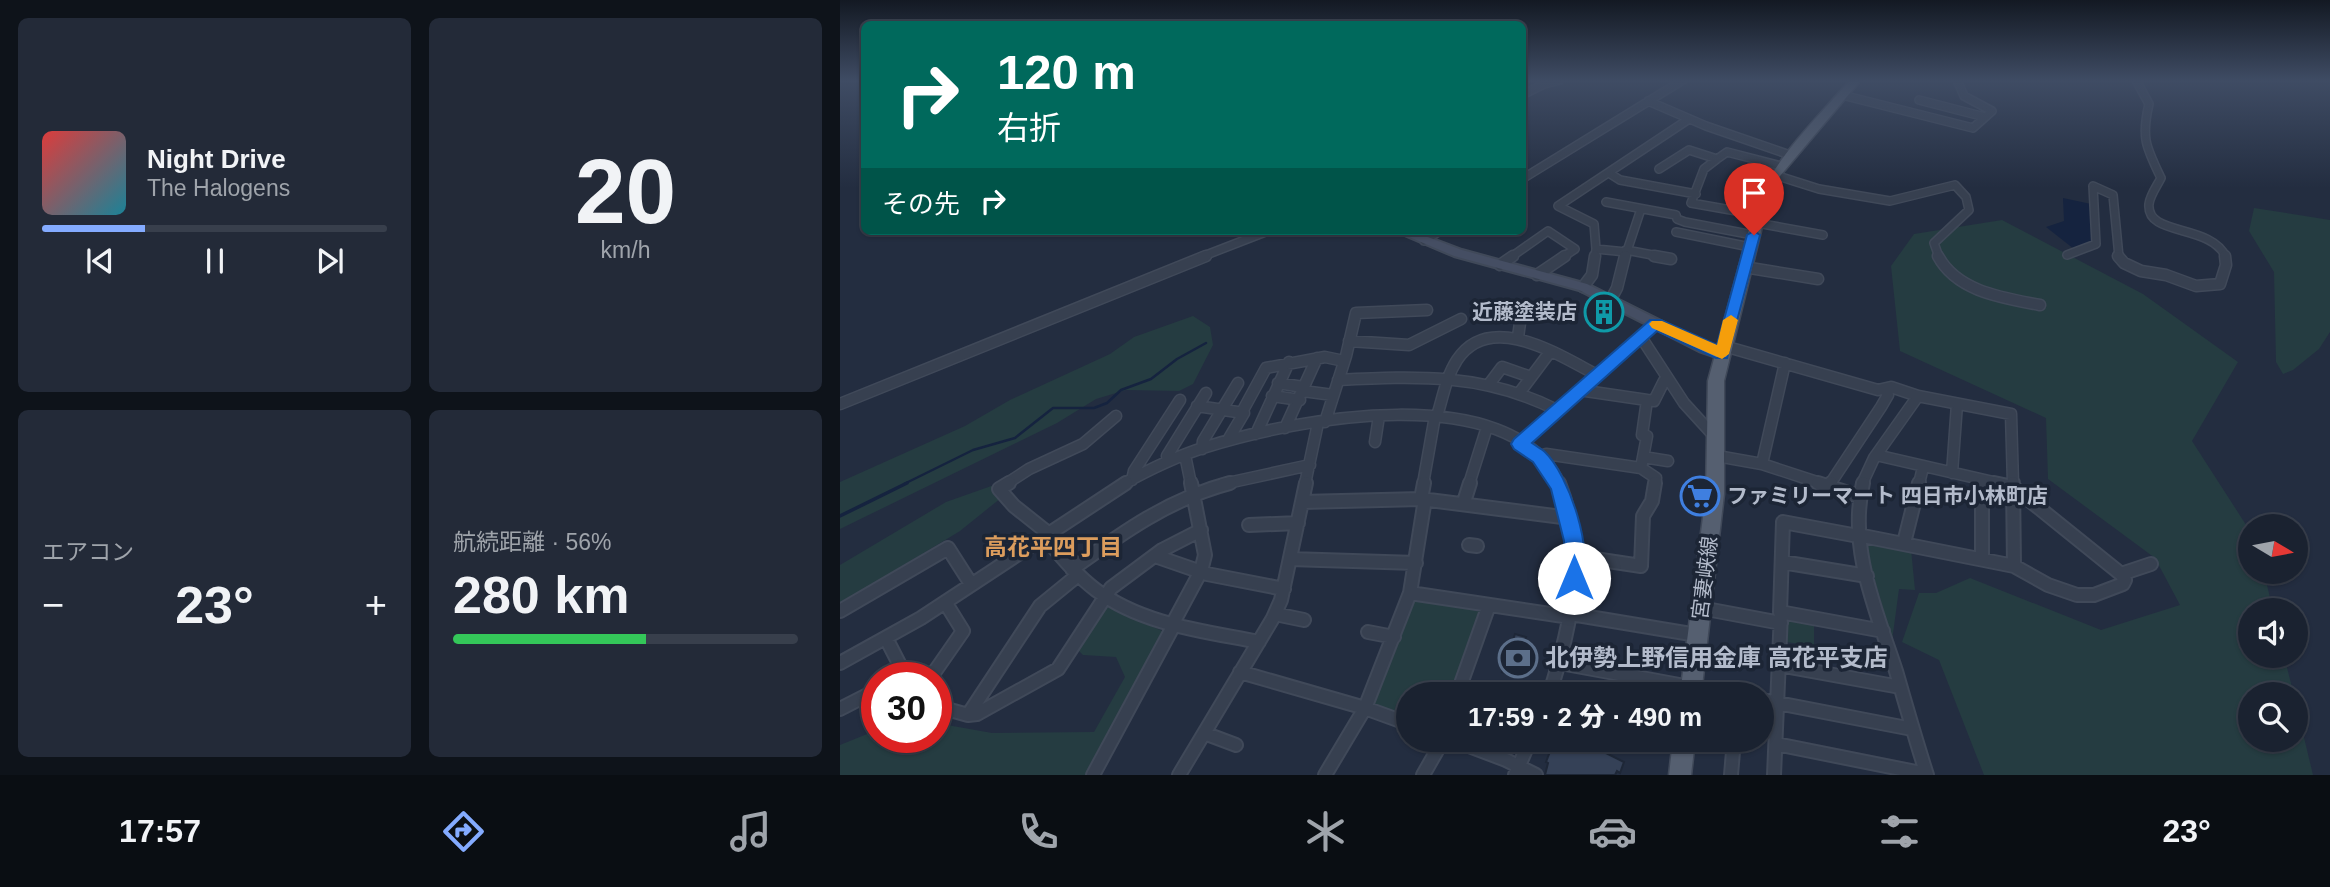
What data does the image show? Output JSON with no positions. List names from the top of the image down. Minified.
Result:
{"streets":{"main road":["宮妻峡線"]},"districts":["高花平四丁目"],"places":{"building":["近藤塗装店"],"supermarket":["ファミリーマート 四日市小林町店"],"bank":["北伊勢上野信用金庫 高花平支店"]},"north":"right","page":{"tile":[["20","km/h"],"エアコン",["航続距離 · 56%","280 km"]],"turn":["120 m","右折"],"song":["Night Drive","The Halogens"],"then":"その先","heat":["−","23°","+"],"limit":"30","trip":"17:59 · 2 分 · 490 m","tabs":["17:57","23°"]}}
